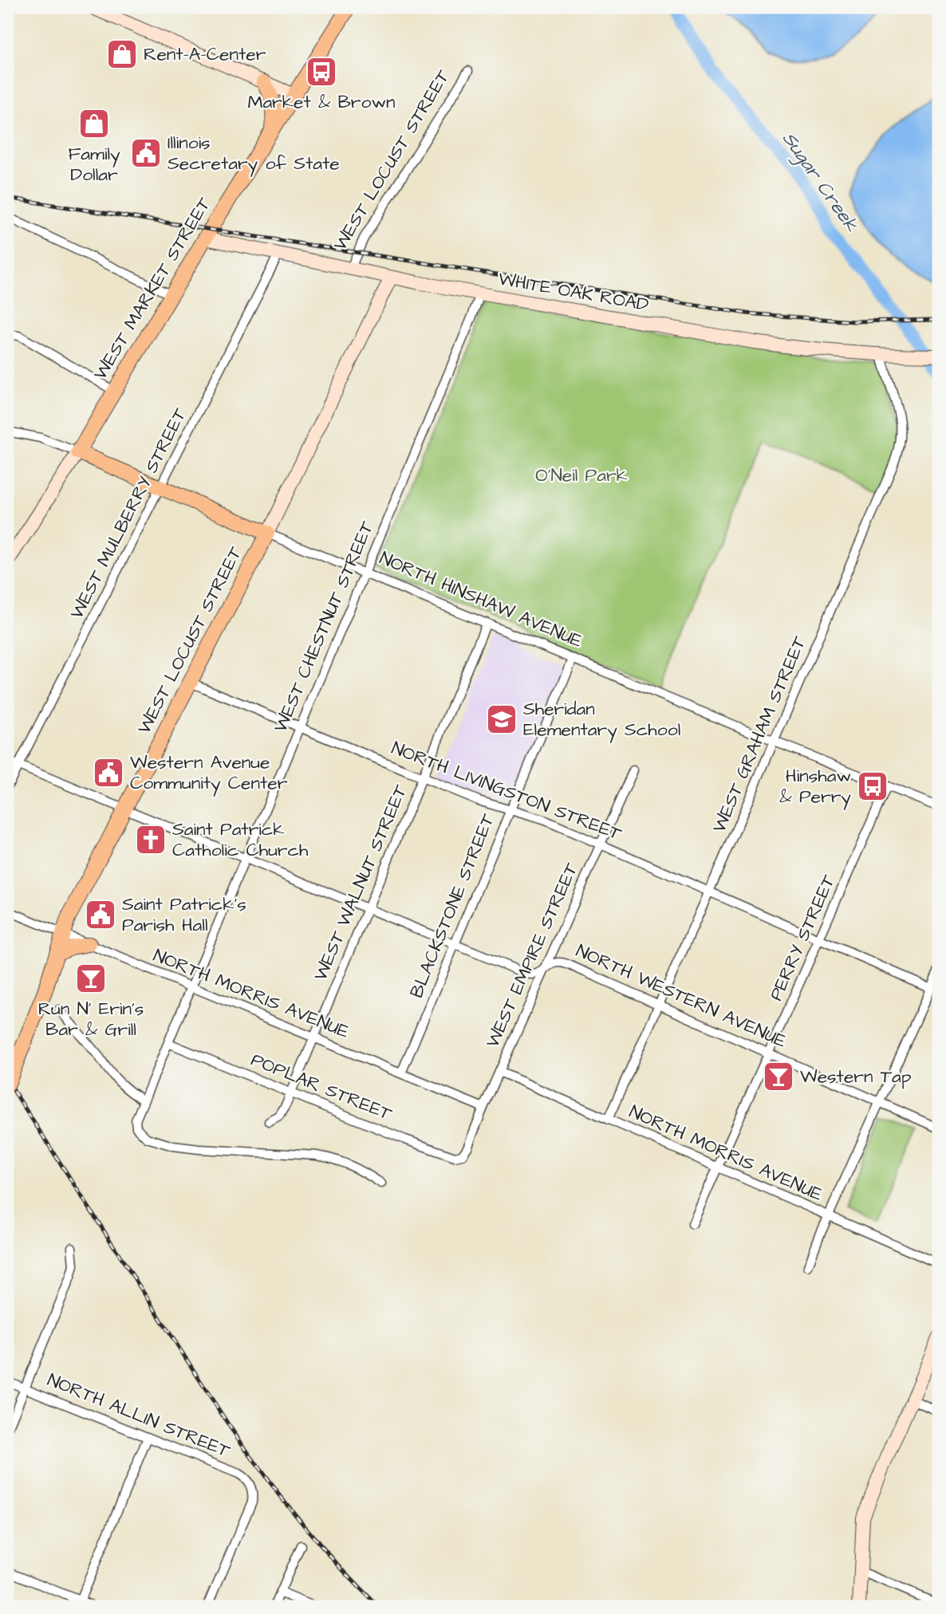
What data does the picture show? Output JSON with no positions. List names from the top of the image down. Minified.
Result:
{"streets":{"main road":["WEST LOCUST STREET","WEST MARKET STREET","NORTH HINSHAW AVENUE"],"street":["WHITE OAK ROAD","WEST MULBERRY STREET","WEST CHESTNUT STREET","WEST GRAHAM STREET","NORTH LIVINGSTON STREET","WEST WALNUT STREET","BLACKSTONE STREET","PERRY STREET","WEST EMPIRE STREET","NORTH MORRIS AVENUE","NORTH WESTERN AVENUE","POPLAR STREET","NORTH ALLIN STREET"]},"crossings":[["WEST LOCUST STREET","WHITE OAK ROAD"],["WEST LOCUST STREET","NORTH HINSHAW AVENUE"],["WEST LOCUST STREET","NORTH LIVINGSTON STREET"],["WEST LOCUST STREET","NORTH MORRIS AVENUE"],["WEST LOCUST STREET","NORTH WESTERN AVENUE"],["WEST MARKET STREET","WHITE OAK ROAD"],["WEST MARKET STREET","NORTH HINSHAW AVENUE"],["WHITE OAK ROAD","WEST MULBERRY STREET"],["WHITE OAK ROAD","WEST CHESTNUT STREET"],["WHITE OAK ROAD","WEST GRAHAM STREET"],["WEST MULBERRY STREET","NORTH HINSHAW AVENUE"],["WEST MULBERRY STREET","NORTH WESTERN AVENUE"],["NORTH HINSHAW AVENUE","WEST CHESTNUT STREET"],["NORTH HINSHAW AVENUE","WEST GRAHAM STREET"],["NORTH HINSHAW AVENUE","WEST WALNUT STREET"],["NORTH HINSHAW AVENUE","BLACKSTONE STREET"],["NORTH HINSHAW AVENUE","PERRY STREET"],["WEST CHESTNUT STREET","NORTH LIVINGSTON STREET"],["WEST CHESTNUT STREET","NORTH MORRIS AVENUE"],["WEST CHESTNUT STREET","NORTH WESTERN AVENUE"],["WEST CHESTNUT STREET","POPLAR STREET"],["WEST GRAHAM STREET","NORTH LIVINGSTON STREET"],["WEST GRAHAM STREET","NORTH MORRIS AVENUE"],["WEST GRAHAM STREET","NORTH WESTERN AVENUE"],["NORTH LIVINGSTON STREET","WEST WALNUT STREET"],["NORTH LIVINGSTON STREET","BLACKSTONE STREET"],["NORTH LIVINGSTON STREET","PERRY STREET"],["NORTH LIVINGSTON STREET","WEST EMPIRE STREET"],["WEST WALNUT STREET","NORTH MORRIS AVENUE"],["WEST WALNUT STREET","NORTH WESTERN AVENUE"],["WEST WALNUT STREET","POPLAR STREET"],["BLACKSTONE STREET","NORTH MORRIS AVENUE"],["BLACKSTONE STREET","NORTH WESTERN AVENUE"],["PERRY STREET","NORTH MORRIS AVENUE"],["PERRY STREET","NORTH WESTERN AVENUE"],["WEST EMPIRE STREET","NORTH MORRIS AVENUE"],["WEST EMPIRE STREET","NORTH WESTERN AVENUE"],["WEST EMPIRE STREET","POPLAR STREET"]],"water":["Sugar Creek"],"parks":["O'Neil Park"],"places":{"shop":["Rent-A-Center","Family Dollar"],"bus stop":["Market & Brown","Hinshaw & Perry"],"public building":["Illinois Secretary of State","Western Avenue Community Center","Saint Patrick's Parish Hall"],"school or university":["Sheridan Elementary School"],"church":["Saint Patrick Catholic Church"],"bar":["Run N' Erin's Bar & Grill","Western Tap"]}}
